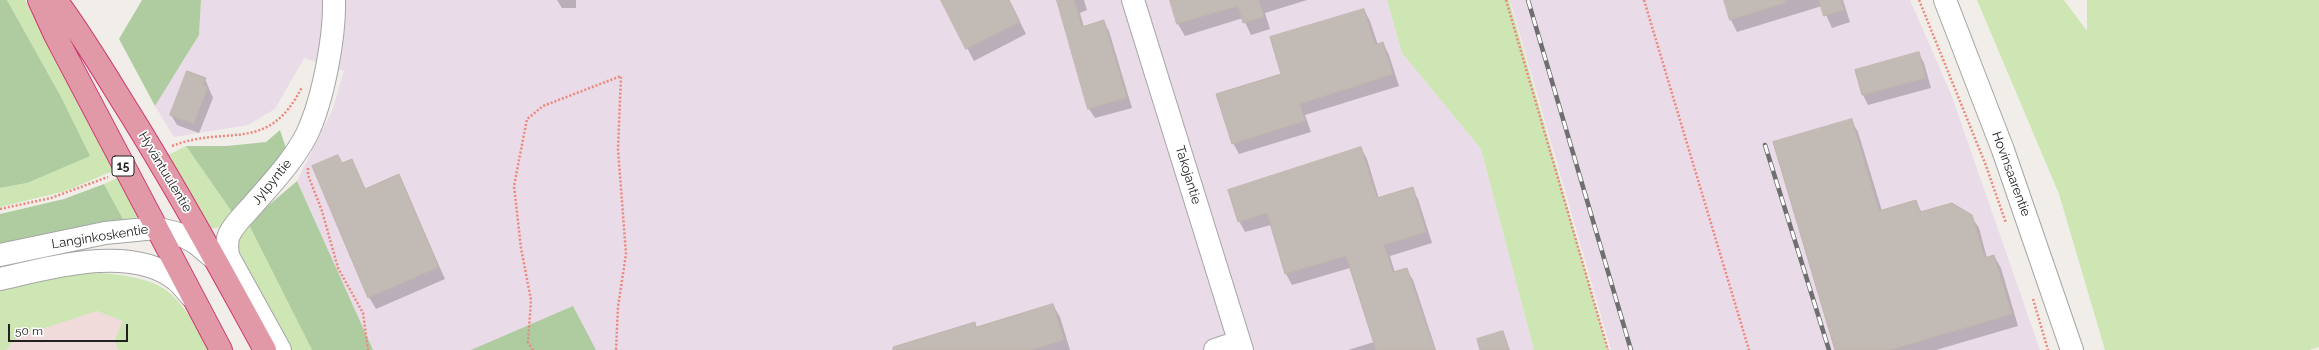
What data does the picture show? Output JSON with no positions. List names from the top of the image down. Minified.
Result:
{"streets":{"highway":["15","Hyväntuulentie"],"street":["Hovinsaarentie","Takojantie","Jylpyntie","Langinkoskentie"]},"crossings":[["15","Langinkoskentie"],["Hyväntuulentie","Langinkoskentie"]],"scale_bar":"50 m"}
